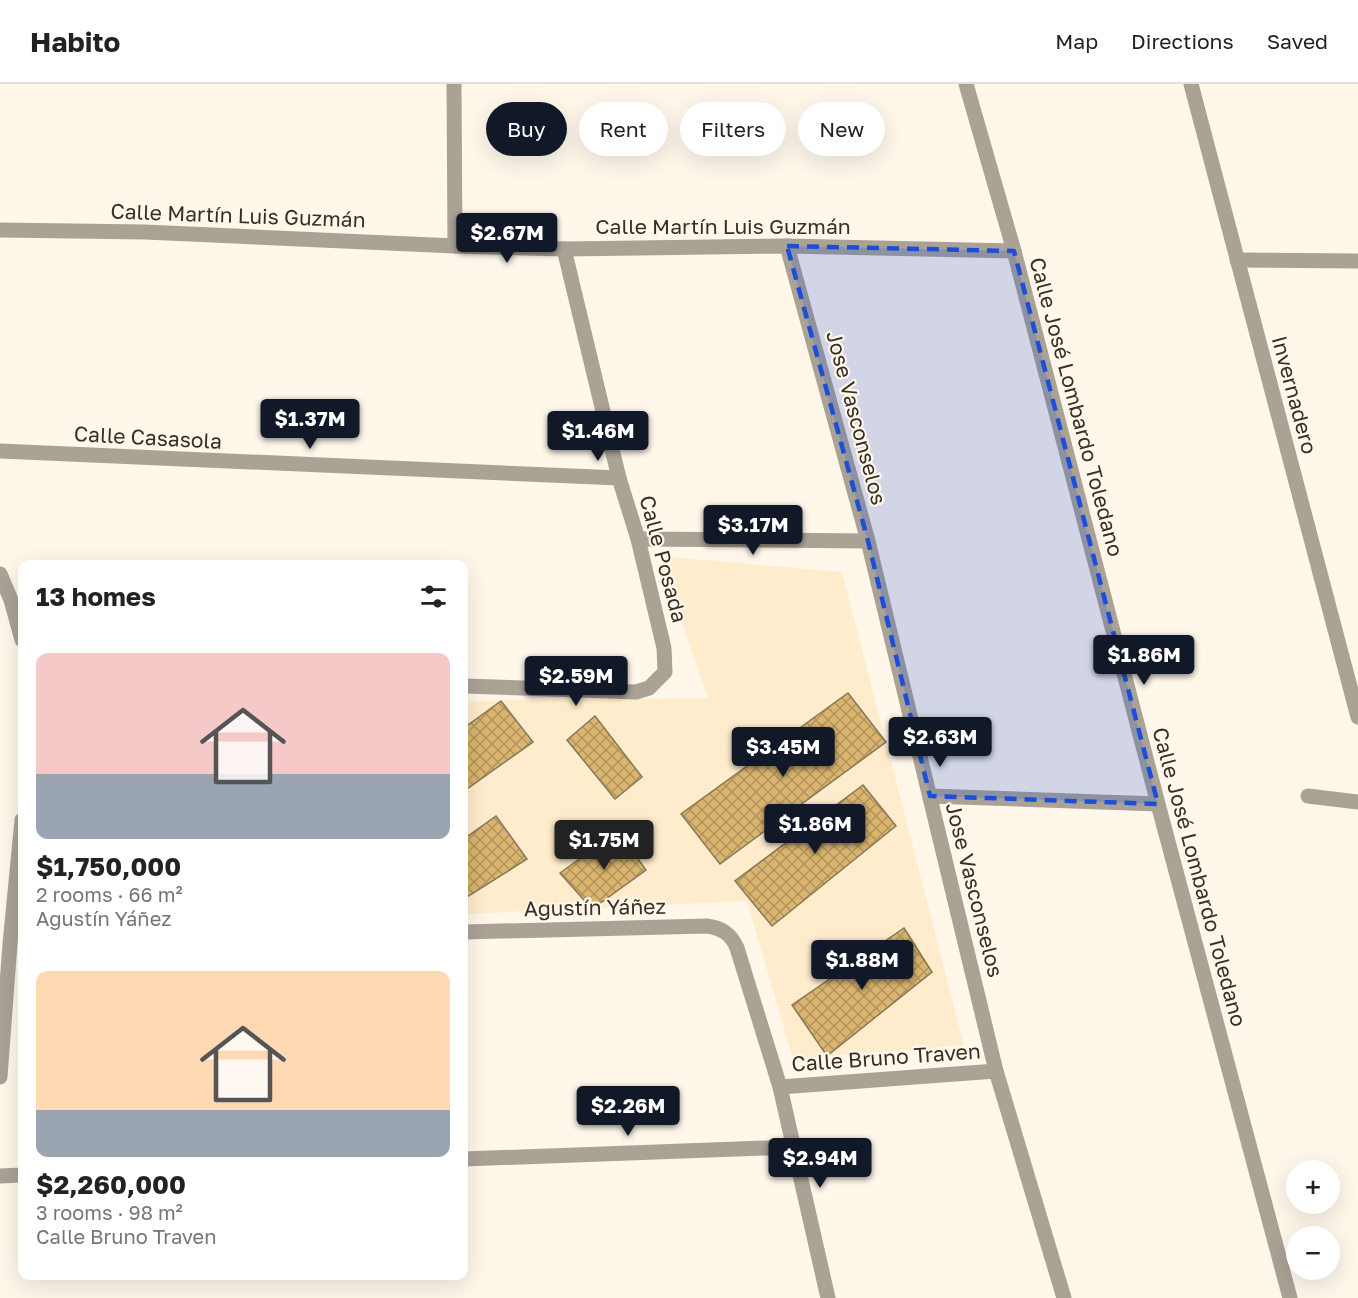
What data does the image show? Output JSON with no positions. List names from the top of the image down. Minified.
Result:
{"streets":{"street":["Calle Martín Luis Guzmán","Invernadero","Calle José Lombardo Toledano","Jose Vasconselos","Calle Casasola","Calle Posada","Agustín Yáñez","Calle Bruno Traven"]},"crossings":[["Calle Martín Luis Guzmán","Calle José Lombardo Toledano"],["Calle Martín Luis Guzmán","Jose Vasconselos"],["Calle Martín Luis Guzmán","Calle Posada"],["Jose Vasconselos","Calle Bruno Traven"],["Calle Casasola","Calle Posada"],["Agustín Yáñez","Calle Bruno Traven"]],"page":{"header":"Habito","nav":["Map","Directions","Saved"],"chip":["Buy","Rent","Filters","New"],"price":["$2.67M","$1.37M","$1.46M","$3.17M","$1.86M","$2.59M","$2.63M","$3.45M","$1.86M","$1.75M","$1.88M","$2.26M","$2.94M"],"heading":"13 homes","list":[{"name":"$1,750,000","note":"2 rooms · 66 m² · Agustín Yáñez"},{"name":"$2,260,000","note":"3 rooms · 98 m² · Calle Bruno Traven"}],"map_buttons":["+","−"]}}
